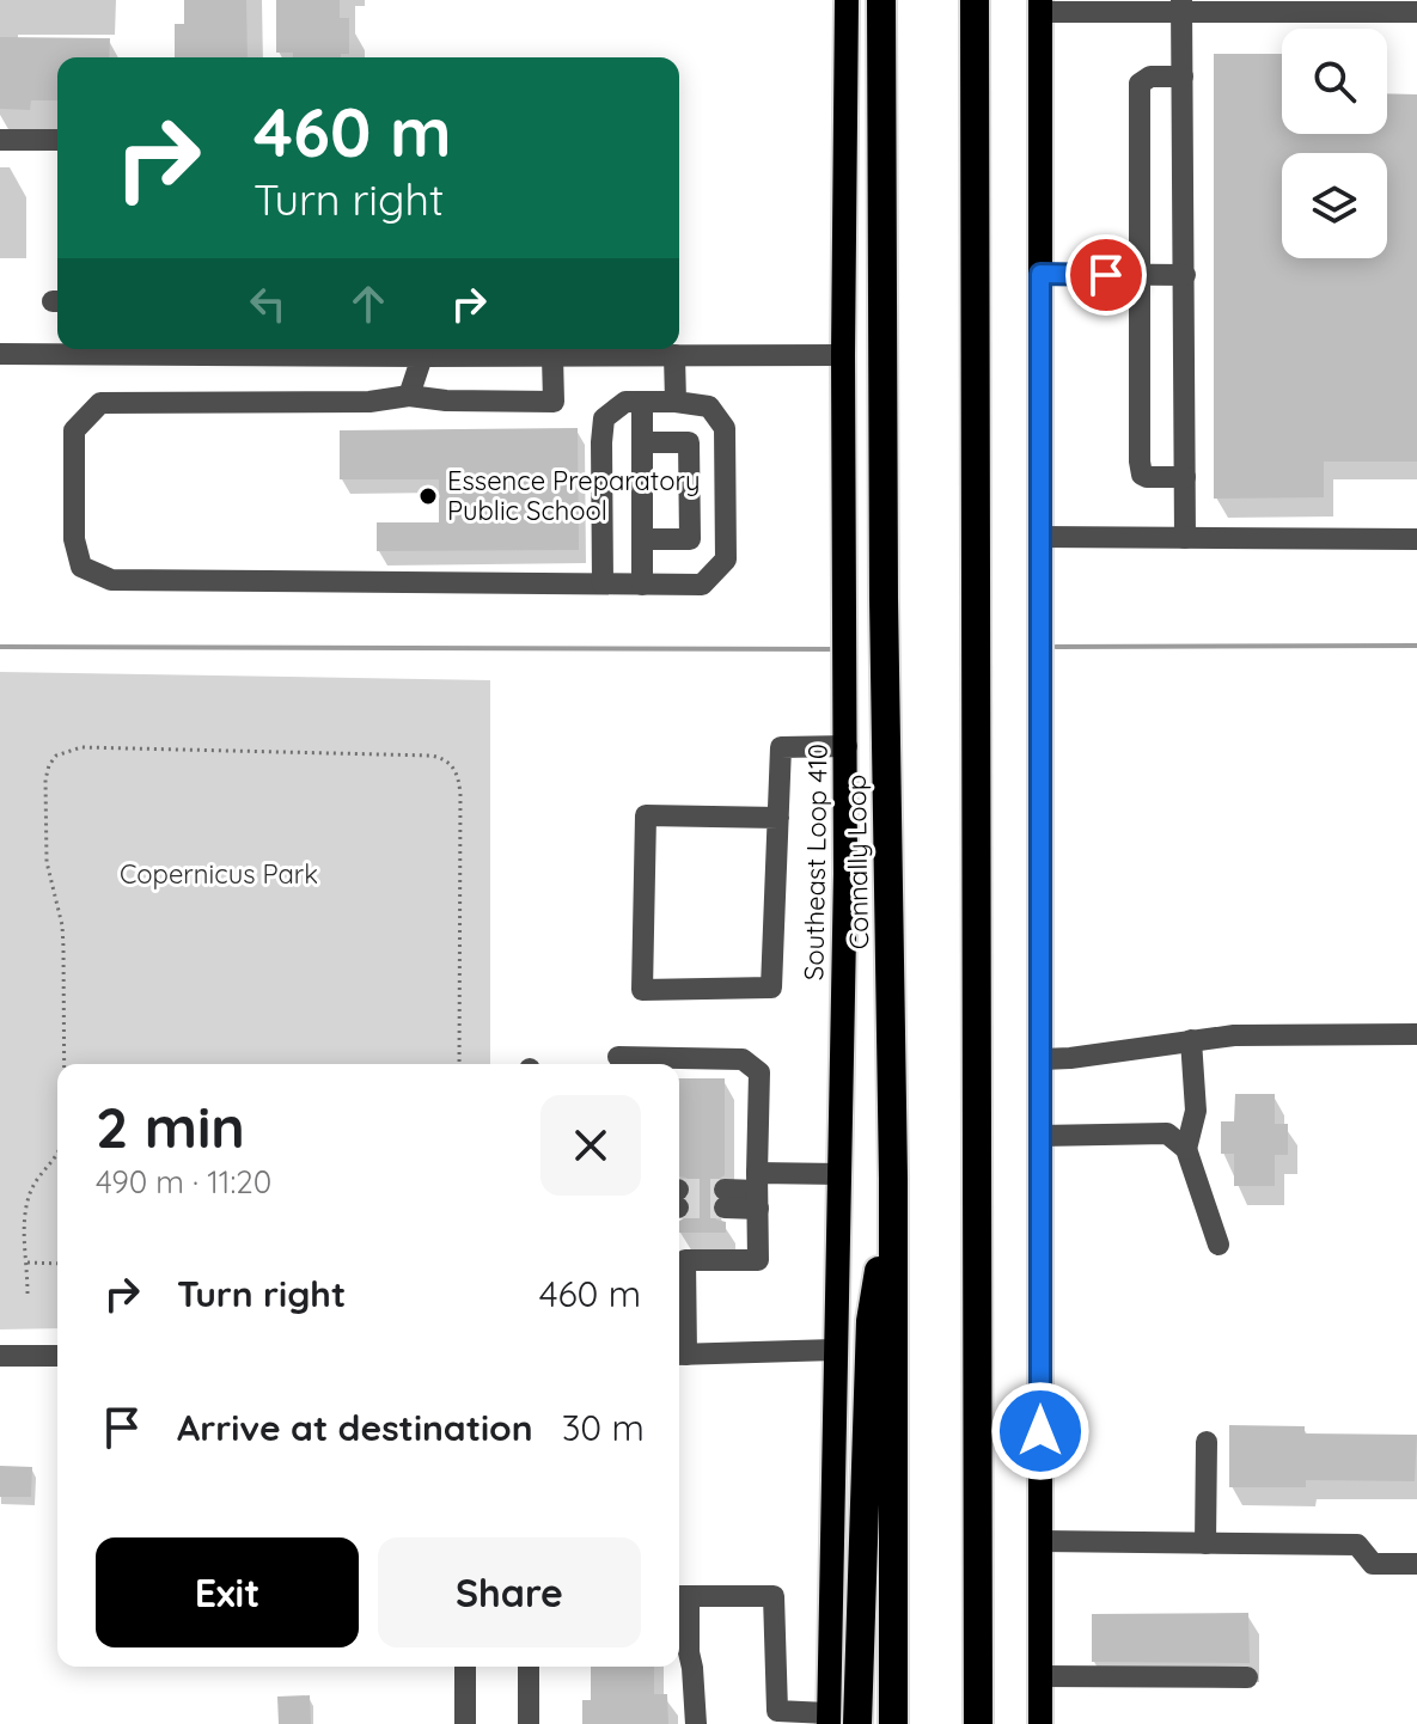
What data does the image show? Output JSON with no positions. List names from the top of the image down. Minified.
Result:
{"streets":{"highway":["Connally Loop"],"main road":["Southeast Loop 410"]},"parks":["Copernicus Park"],"places":["Essence Preparatory Public School"],"page":{"turn":["460 m","Turn right"],"heading":["2 min","490 m · 11:20"],"list":[{"name":"Turn right","value":"460 m"},{"name":"Arrive at destination","value":"30 m"}],"buttons":["Exit","Share"]}}
